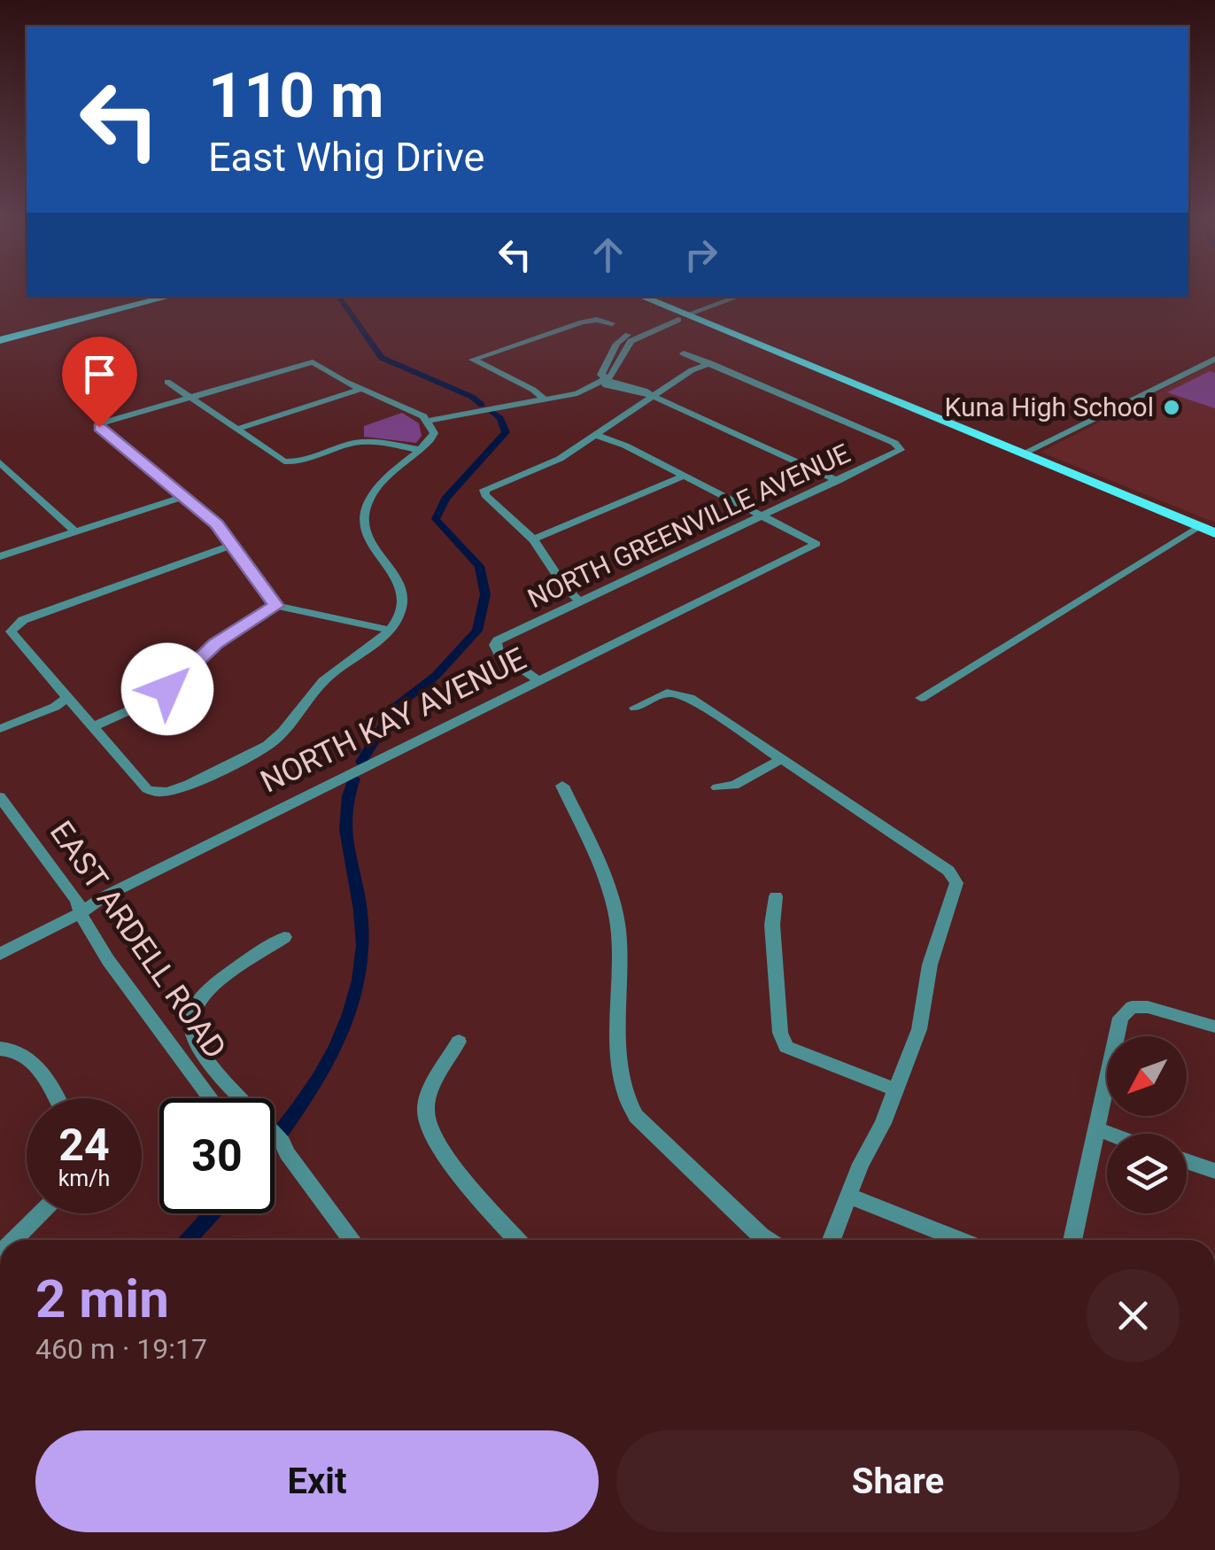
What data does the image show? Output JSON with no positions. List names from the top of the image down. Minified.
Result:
{"streets":{"street":["NORTH GREENVILLE AVENUE","NORTH KAY AVENUE","EAST ARDELL ROAD"]},"crossings":[["NORTH GREENVILLE AVENUE","NORTH KAY AVENUE"],["NORTH KAY AVENUE","EAST ARDELL ROAD"]],"places":["Kuna High School"],"north":"bottom left","page":{"turn":["110 m","East Whig Drive"],"speed":"24 km/h","limit":"30","heading":["2 min","460 m · 19:17"],"buttons":["Exit","Share"]}}
